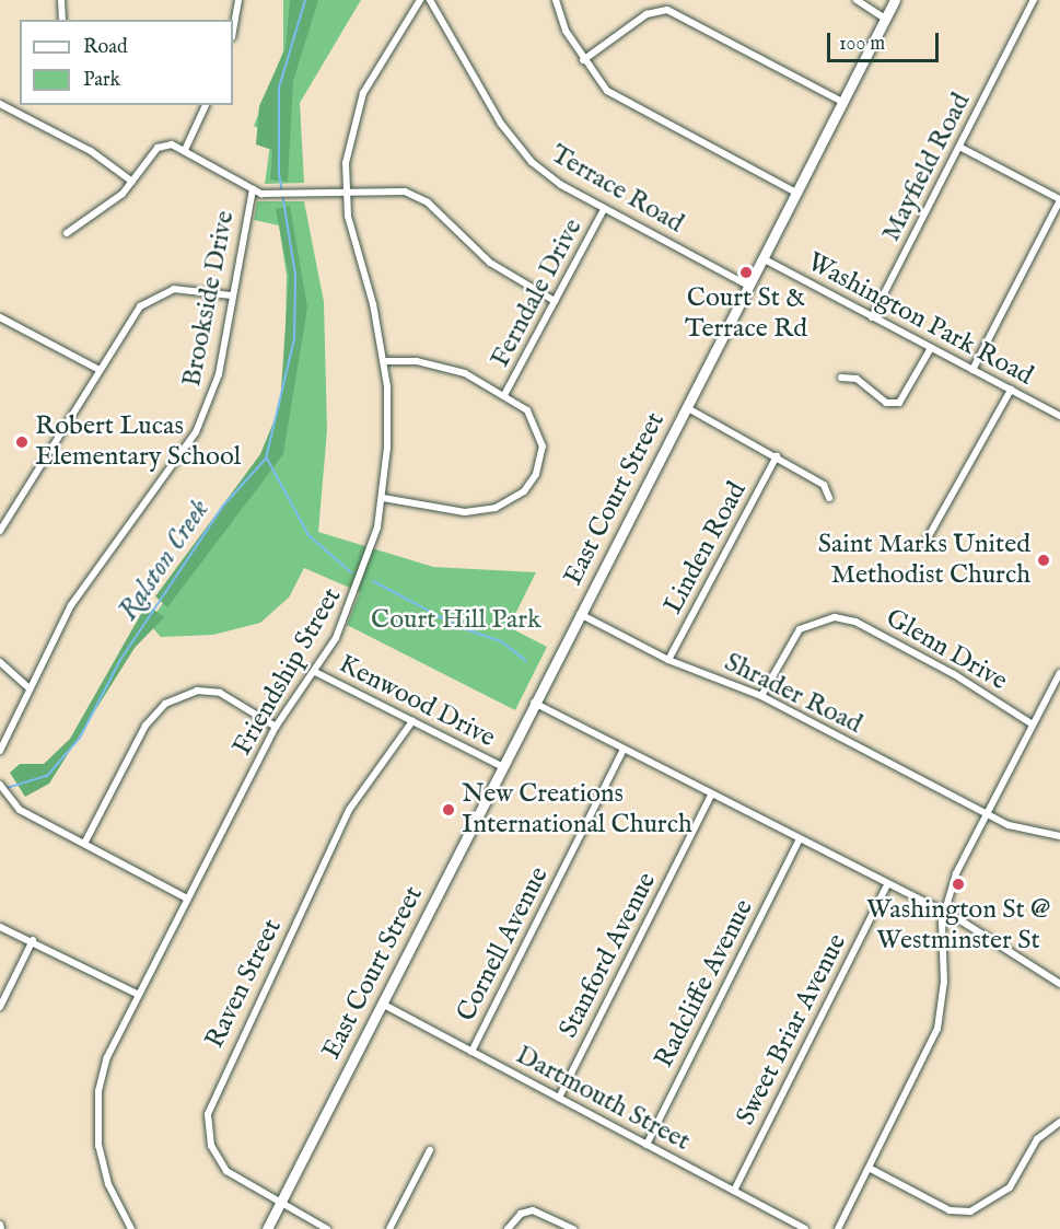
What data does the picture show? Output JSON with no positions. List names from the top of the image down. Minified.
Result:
{"streets":{"street":["Mayfield Road","Terrace Road","Ferndale Drive","Brookside Drive","Washington Park Road","East Court Street","Linden Road","Glenn Drive","Friendship Street","Shrader Road","Kenwood Drive","Cornell Avenue","Stanford Avenue","Raven Street","Radcliffe Avenue","Sweet Briar Avenue","Dartmouth Street"]},"crossings":[["Mayfield Road","Washington Park Road"],["Terrace Road","Ferndale Drive"],["Terrace Road","East Court Street"],["Washington Park Road","East Court Street"],["East Court Street","Shrader Road"],["East Court Street","Kenwood Drive"],["East Court Street","Raven Street"],["East Court Street","Dartmouth Street"],["Linden Road","Shrader Road"],["Glenn Drive","Shrader Road"],["Friendship Street","Kenwood Drive"],["Kenwood Drive","Raven Street"],["Cornell Avenue","Dartmouth Street"],["Stanford Avenue","Dartmouth Street"],["Radcliffe Avenue","Dartmouth Street"],["Sweet Briar Avenue","Dartmouth Street"]],"water":["Ralston Creek"],"parks":["Court Hill Park"],"places":["Court St & Terrace Rd","Robert Lucas Elementary School","Saint Marks United Methodist Church","New Creations International Church","Washington St @ Westminster St"],"legend":["Road","Park"],"scale_bar":"100 m"}
